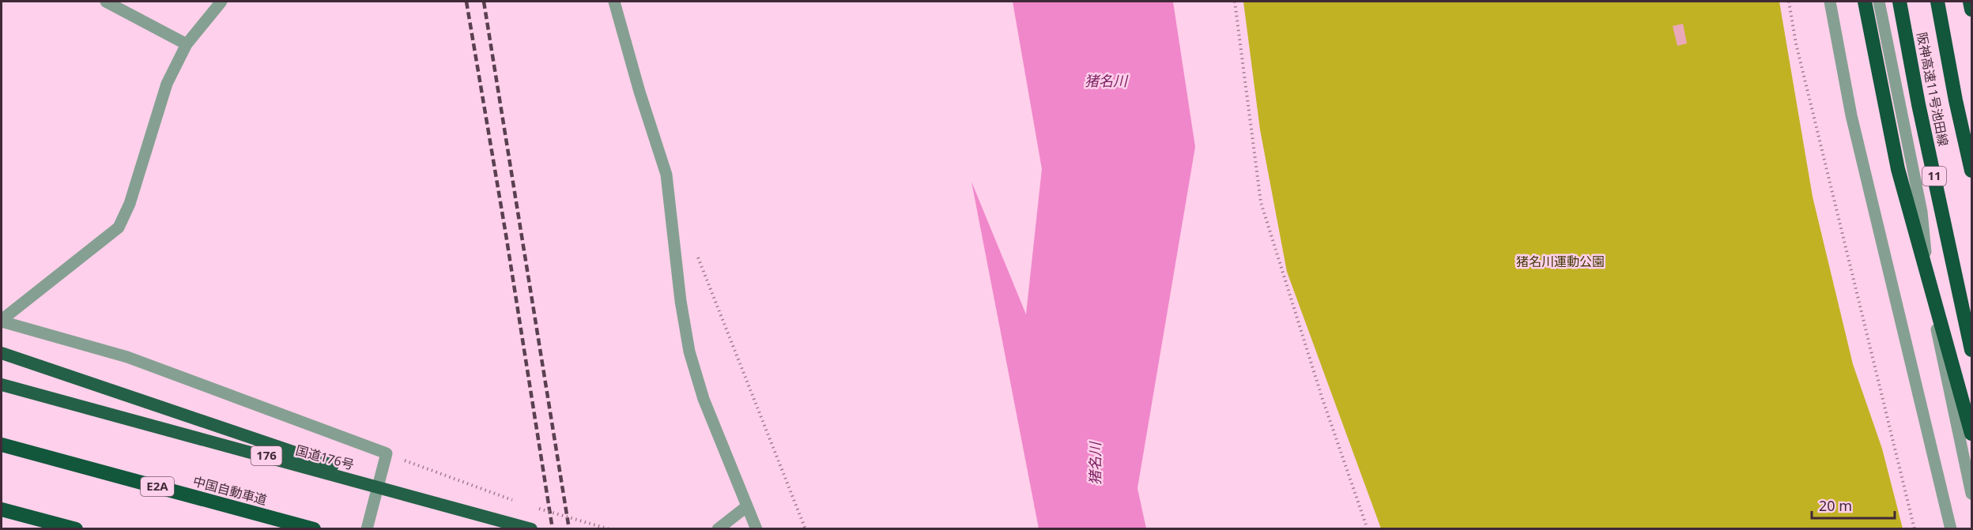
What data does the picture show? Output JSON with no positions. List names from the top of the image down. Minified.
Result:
{"streets":{"highway":["阪神高速11号池田線","11","176","国道176号","E2A","中国自動車道"]},"water":["猪名川"],"parks":["猪名川運動公園"],"scale_bar":"20 m"}
